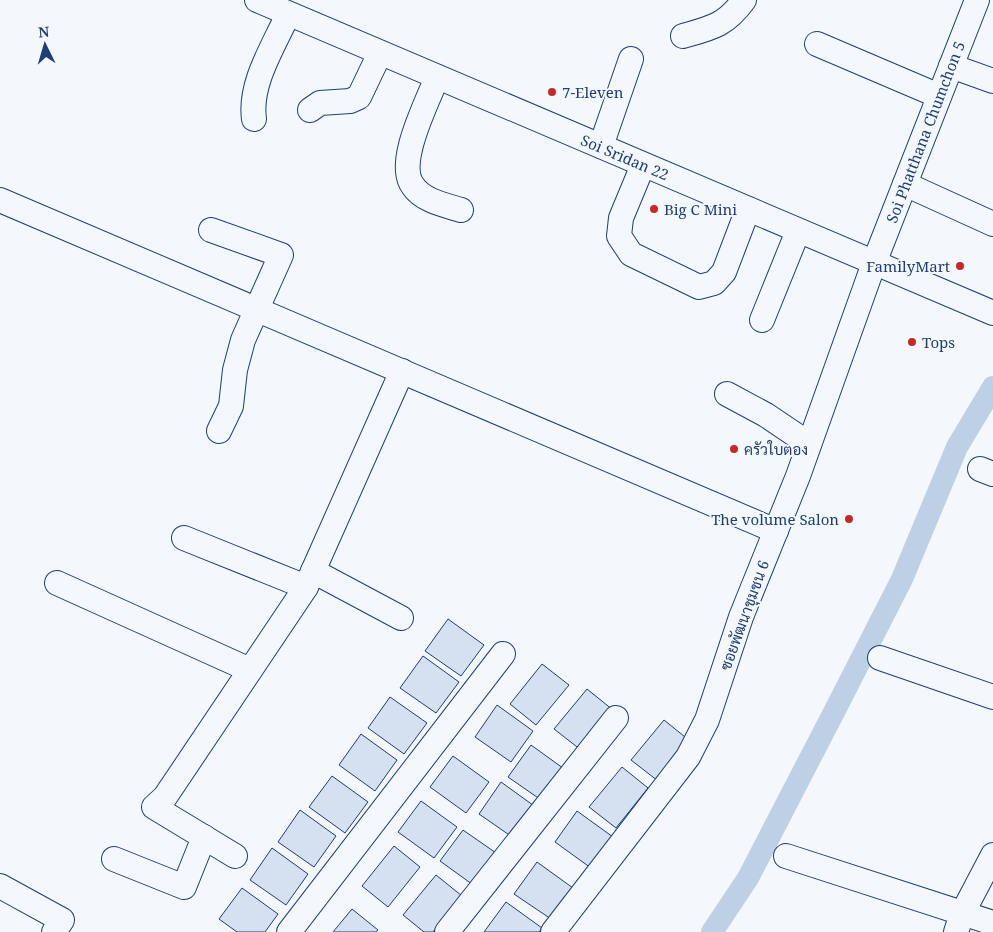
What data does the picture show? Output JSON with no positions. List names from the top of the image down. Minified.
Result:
{"streets":{"street":["Soi Phatthana Chumchon 5","Soi Sridan 22","ซอยพัฒนาชุมชน 6"]},"crossings":[["Soi Phatthana Chumchon 5","Soi Sridan 22"],["Soi Phatthana Chumchon 5","ซอยพัฒนาชุมชน 6"],["Soi Sridan 22","ซอยพัฒนาชุมชน 6"]],"places":["7-Eleven","Big C Mini","FamilyMart","Tops","ครัวใบตอง","The volume Salon"],"north":"top"}
